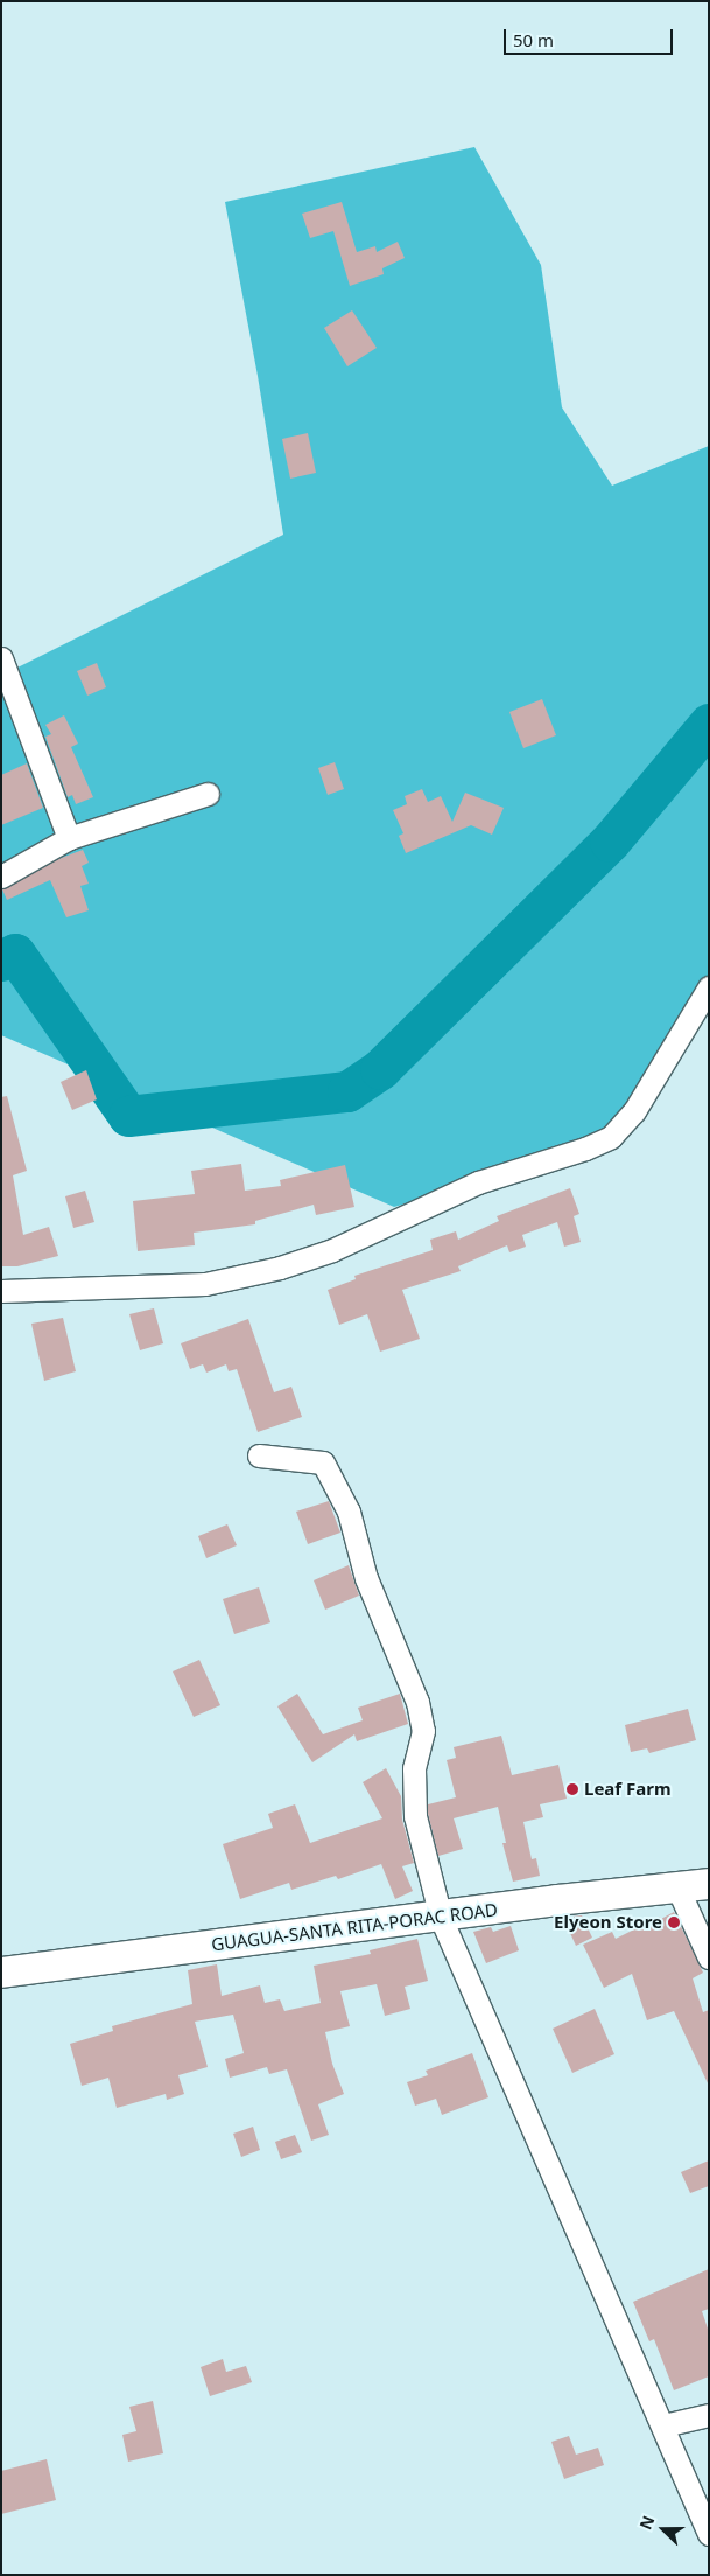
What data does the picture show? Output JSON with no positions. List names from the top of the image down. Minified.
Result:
{"streets":{"main road":["GUAGUA-SANTA RITA-PORAC ROAD"]},"places":["Leaf Farm","Elyeon Store"],"scale_bar":"50 m","north":"left"}
